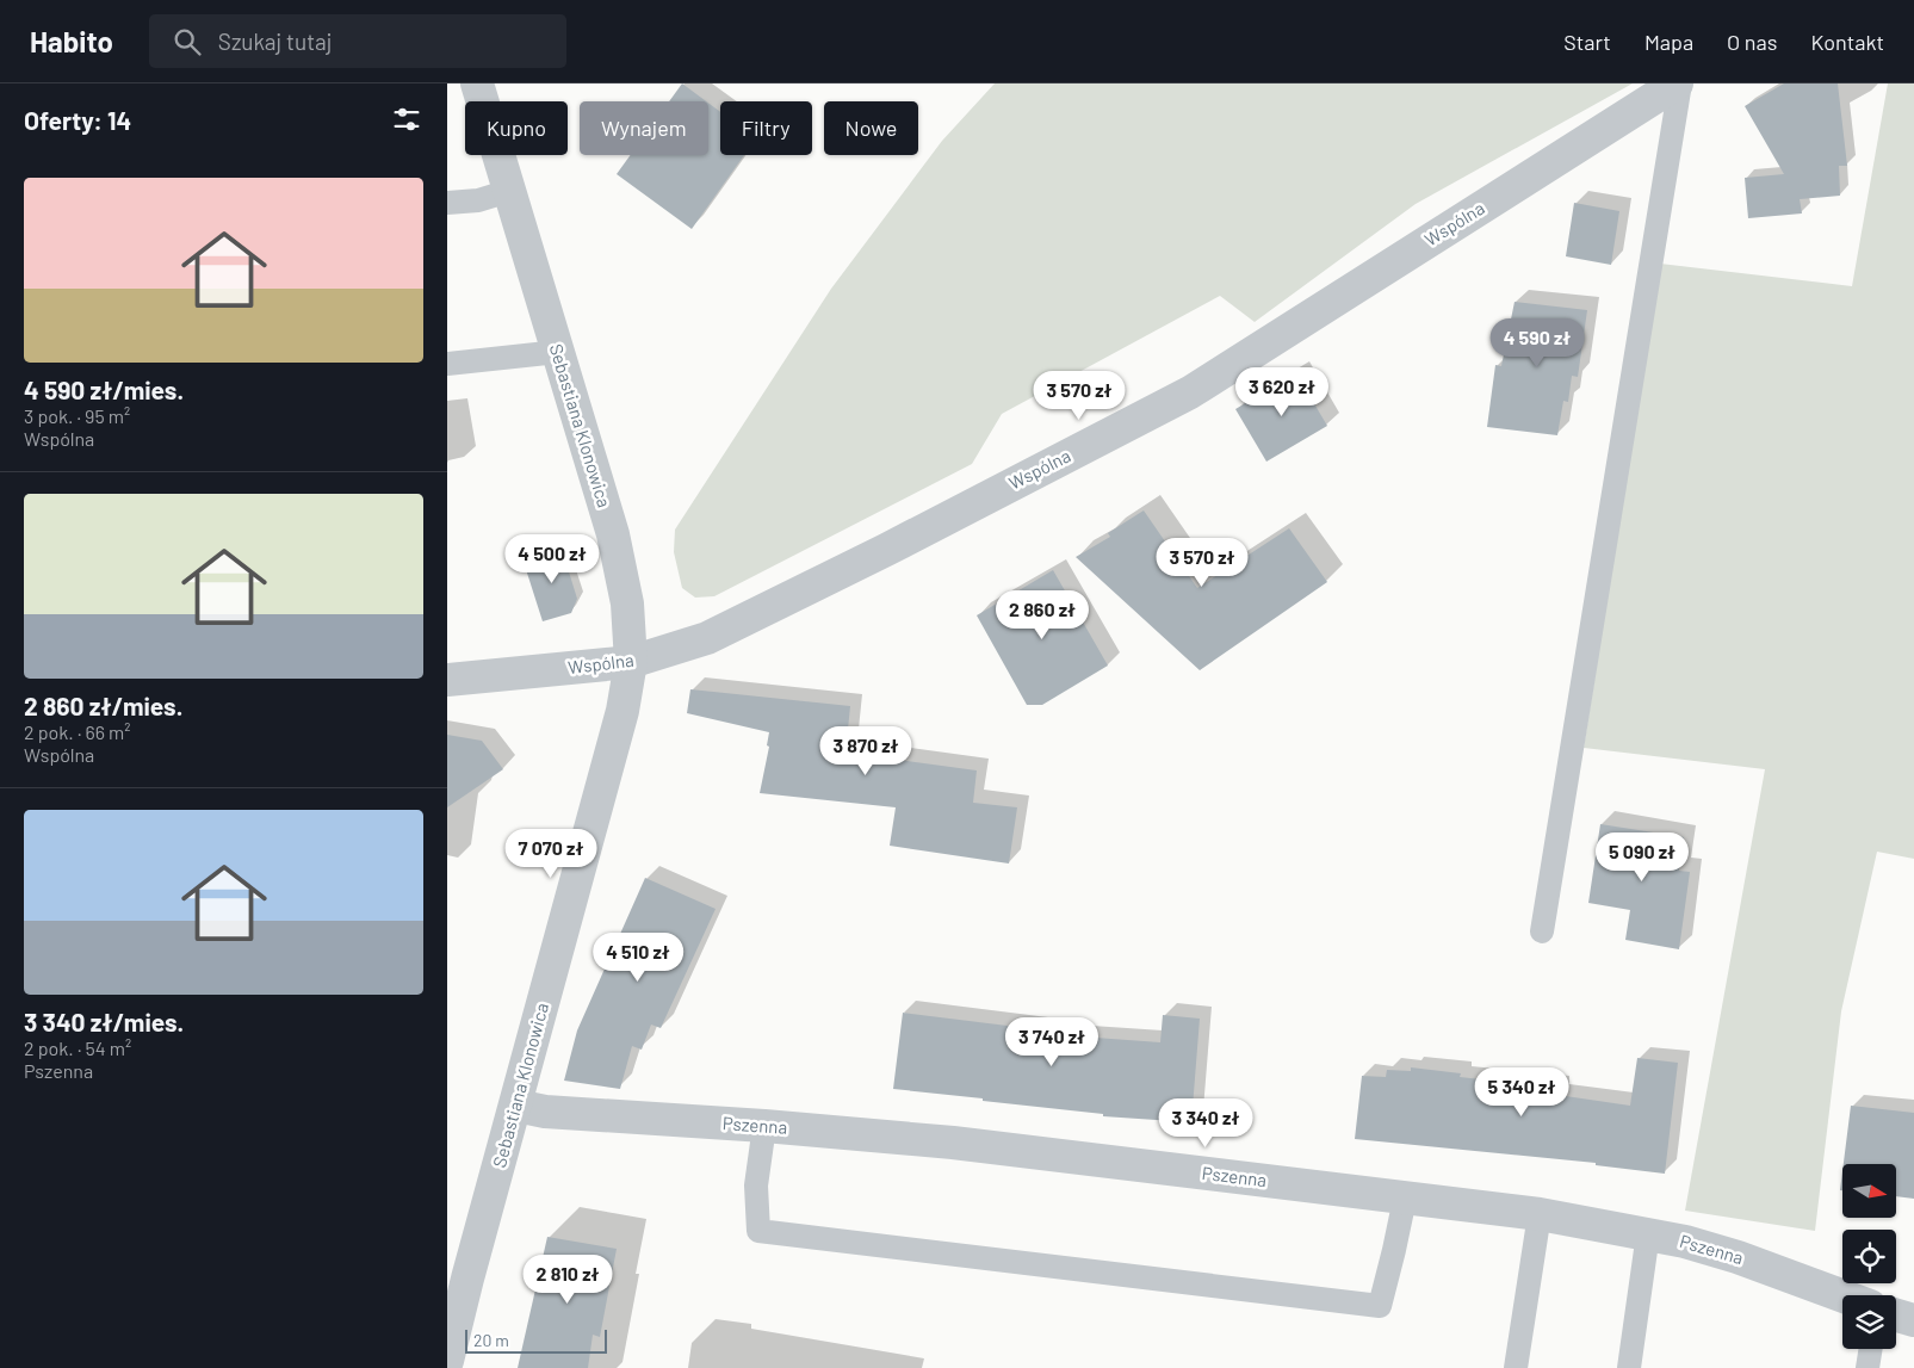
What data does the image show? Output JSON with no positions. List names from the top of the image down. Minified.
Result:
{"streets":{"street":["Wspólna","Sebastiana Klonowica","Pszenna"]},"crossings":[["Wspólna","Sebastiana Klonowica"],["Sebastiana Klonowica","Pszenna"]],"scale_bar":"20 m","north":"right","page":{"header":"Habito","search":"Szukaj tutaj","nav":["Start","Mapa","O nas","Kontakt"],"heading":"Oferty: 14","chip":["Kupno","Wynajem","Filtry","Nowe"],"list":[{"name":"4 590 zł/mies.","note":"3 pok. · 95 m² · Wspólna"},{"name":"2 860 zł/mies.","note":"2 pok. · 66 m² · Wspólna"},{"name":"3 340 zł/mies.","note":"2 pok. · 54 m² · Pszenna"}],"price":["4 590 zł","3 620 zł","3 570 zł","4 500 zł","3 570 zł","2 860 zł","3 870 zł","7 070 zł","5 090 zł","4 510 zł","3 740 zł","5 340 zł","3 340 zł","2 810 zł"],"scale":"20 m"}}
